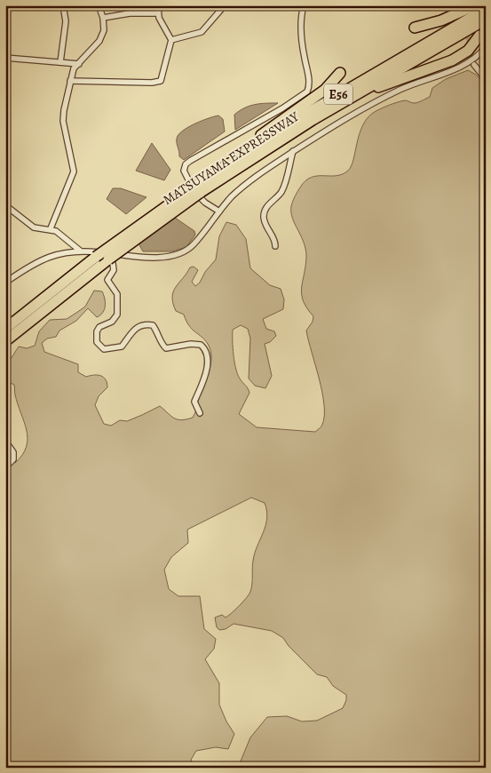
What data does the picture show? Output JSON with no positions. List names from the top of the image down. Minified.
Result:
{"streets":{"highway":["E56","MATSUYAMA EXPRESSWAY"]}}
